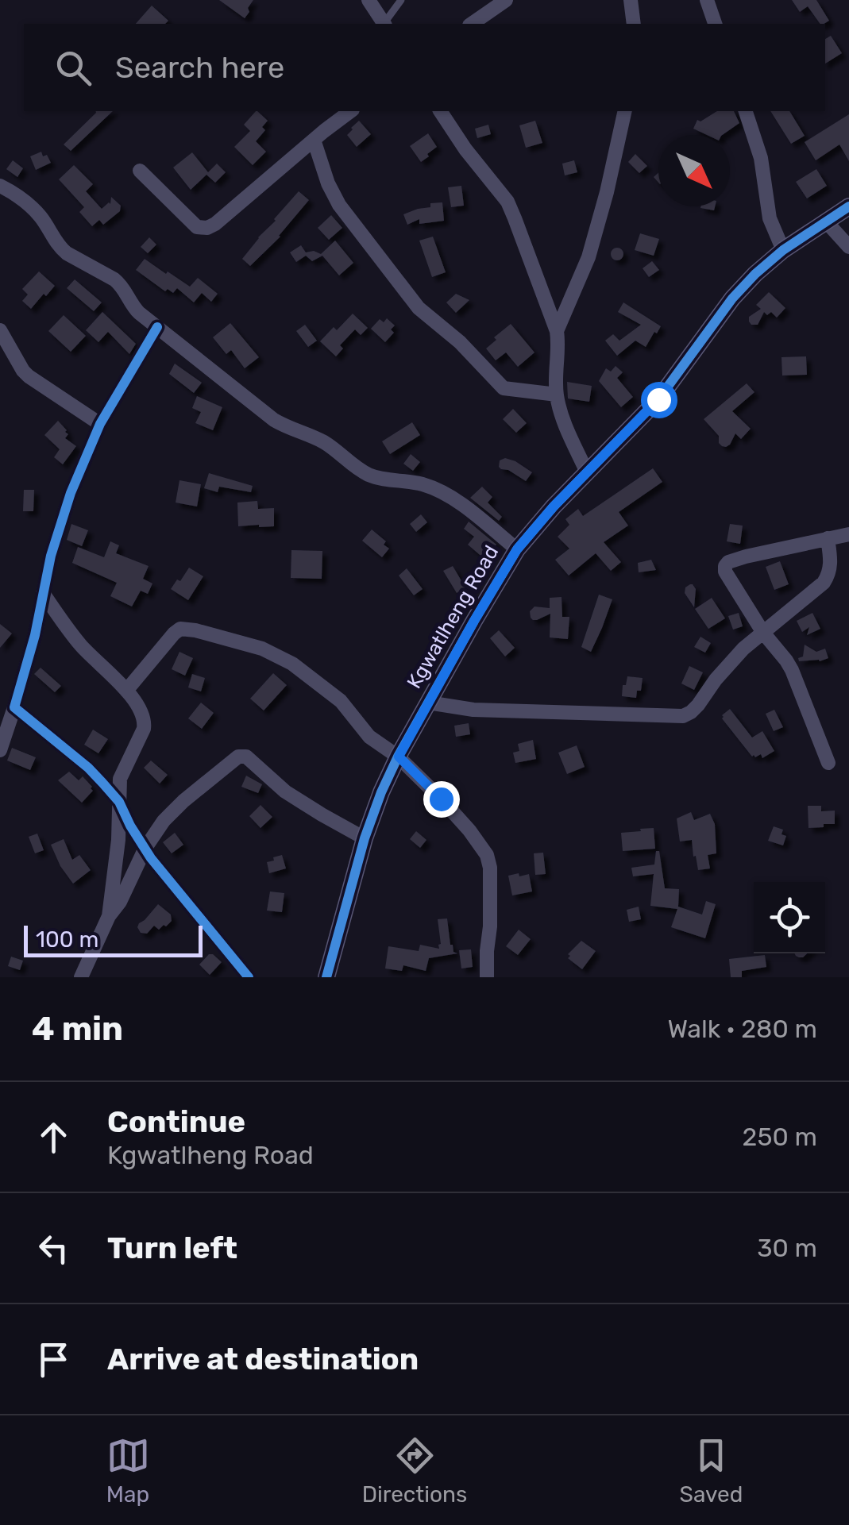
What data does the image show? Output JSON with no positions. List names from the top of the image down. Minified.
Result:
{"streets":{"street":["Kgwatlheng Road"]},"scale_bar":"100 m","north":"bottom right","page":{"search":"Search here","scale":"100 m","heading":["4 min","Walk · 280 m"],"list":[["Continue","Kgwatlheng Road","250 m"],["Turn left","30 m"],"Arrive at destination"],"nav":["Map","Directions","Saved"]}}
